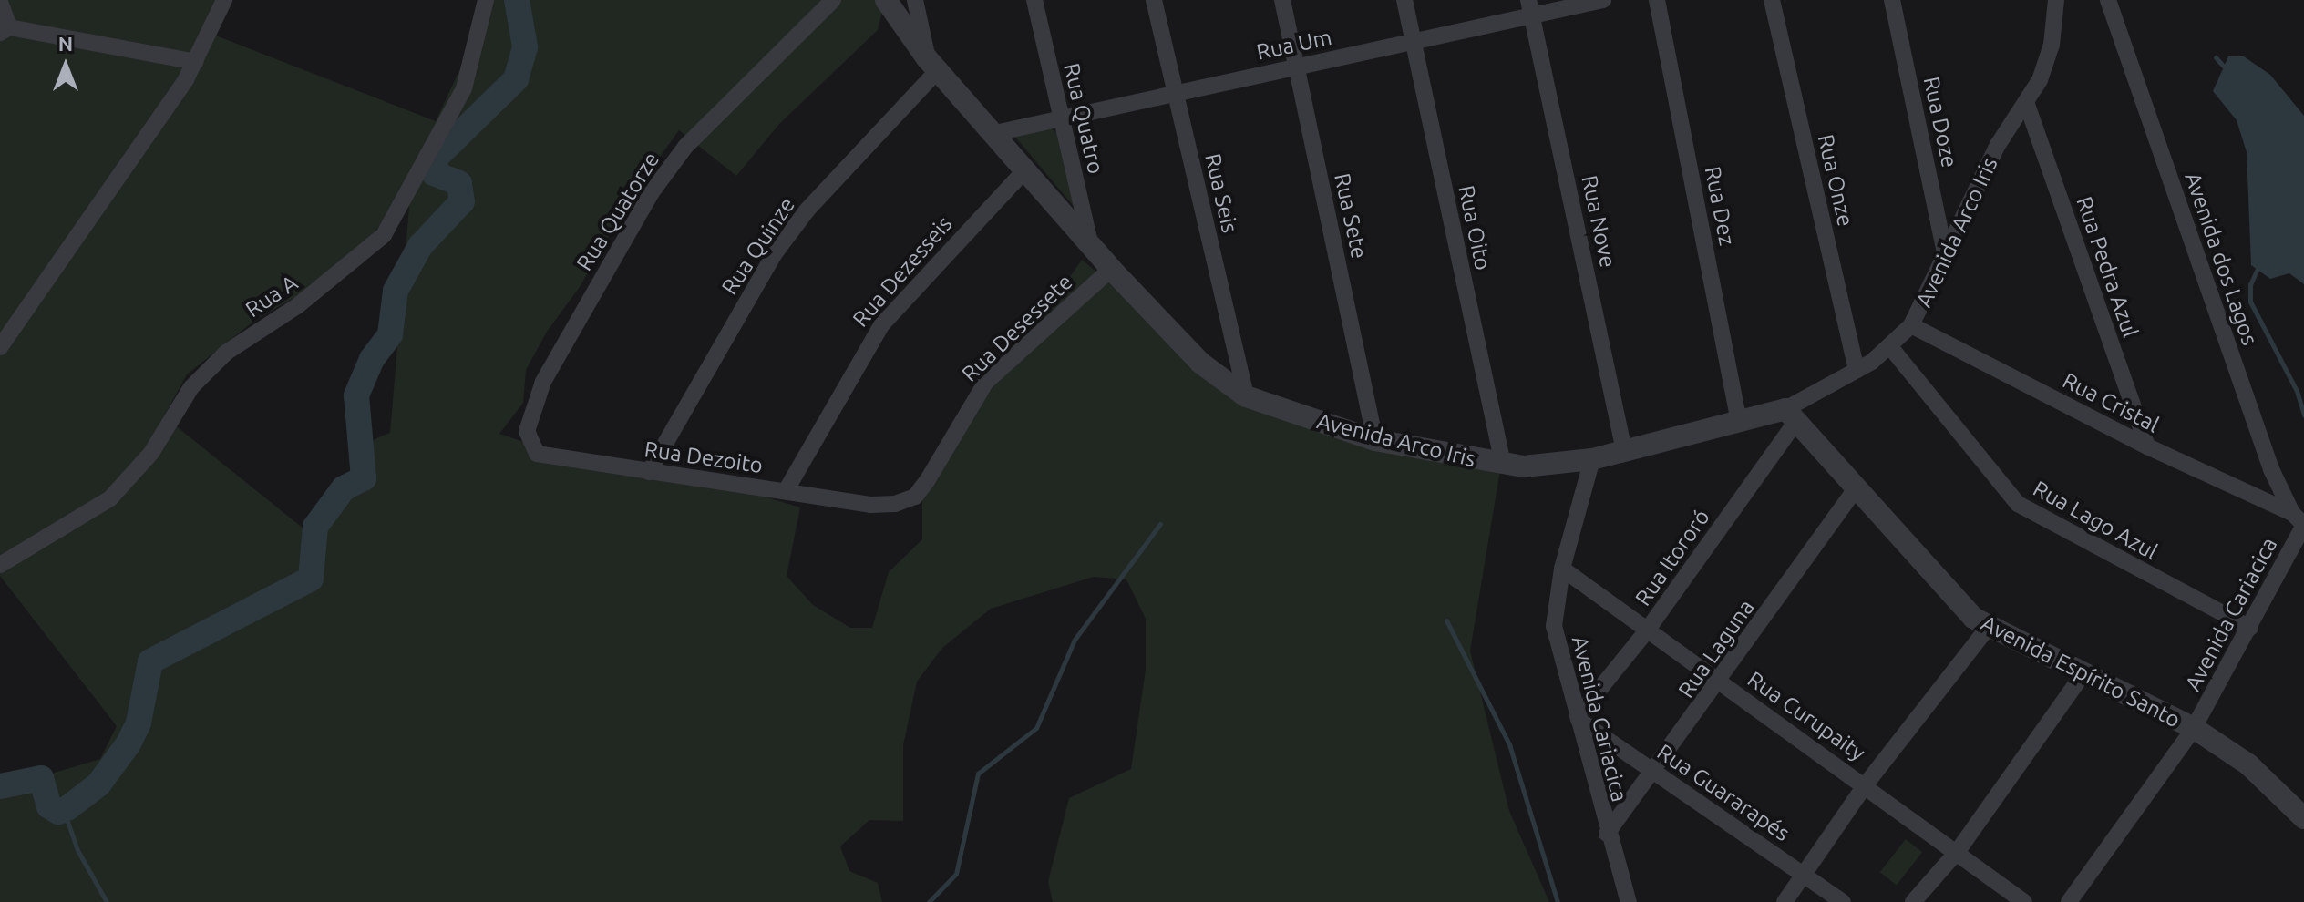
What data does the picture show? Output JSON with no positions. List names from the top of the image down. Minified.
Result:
{"streets":{"street":["Rua Um","Rua Quatro","Rua Doze","Rua Onze","Rua Seis","Rua Dez","Rua Quatorze","Rua Sete","Rua Nove","Rua Oito","Avenida Arco Iris","Rua Quinze","Avenida dos Lagos","Rua Pedra Azul","Rua Dezesseis","Rua A","Rua Desessete","Rua Cristal","Rua Dezoito","Rua Lago Azul","Rua Itororó","Avenida Cariacica","Rua Laguna","Avenida Espírito Santo","Rua Curupaity","Rua Guararapés"]},"crossings":[["Rua Um","Rua Quatro"],["Rua Um","Rua Seis"],["Rua Um","Rua Sete"],["Rua Um","Rua Nove"],["Rua Um","Rua Oito"],["Rua Um","Avenida Arco Iris"],["Rua Quatro","Avenida Arco Iris"],["Rua Doze","Avenida Arco Iris"],["Rua Onze","Avenida Arco Iris"],["Rua Seis","Avenida Arco Iris"],["Rua Dez","Avenida Arco Iris"],["Rua Quatorze","Rua Dezoito"],["Rua Sete","Avenida Arco Iris"],["Rua Nove","Avenida Arco Iris"],["Rua Oito","Avenida Arco Iris"],["Avenida Arco Iris","Rua Quinze"],["Avenida Arco Iris","Rua Pedra Azul"],["Avenida Arco Iris","Rua Dezesseis"],["Avenida Arco Iris","Rua Desessete"],["Avenida Arco Iris","Rua Cristal"],["Avenida Arco Iris","Rua Lago Azul"],["Avenida Arco Iris","Rua Itororó"],["Avenida Arco Iris","Avenida Cariacica"],["Avenida Arco Iris","Avenida Espírito Santo"],["Rua Quinze","Rua Dezoito"],["Avenida dos Lagos","Rua Cristal"],["Avenida dos Lagos","Avenida Cariacica"],["Rua Pedra Azul","Rua Cristal"],["Rua Dezesseis","Rua Dezoito"],["Rua Desessete","Rua Dezoito"],["Rua Cristal","Avenida Cariacica"],["Rua Lago Azul","Avenida Cariacica"],["Rua Itororó","Avenida Cariacica"],["Rua Itororó","Avenida Espírito Santo"],["Rua Itororó","Rua Curupaity"],["Rua Itororó","Rua Guararapés"],["Avenida Cariacica","Rua Laguna"],["Avenida Cariacica","Avenida Espírito Santo"],["Avenida Cariacica","Rua Curupaity"],["Avenida Cariacica","Rua Guararapés"],["Rua Laguna","Avenida Espírito Santo"],["Rua Laguna","Rua Curupaity"],["Rua Laguna","Rua Guararapés"]],"north":"top"}
